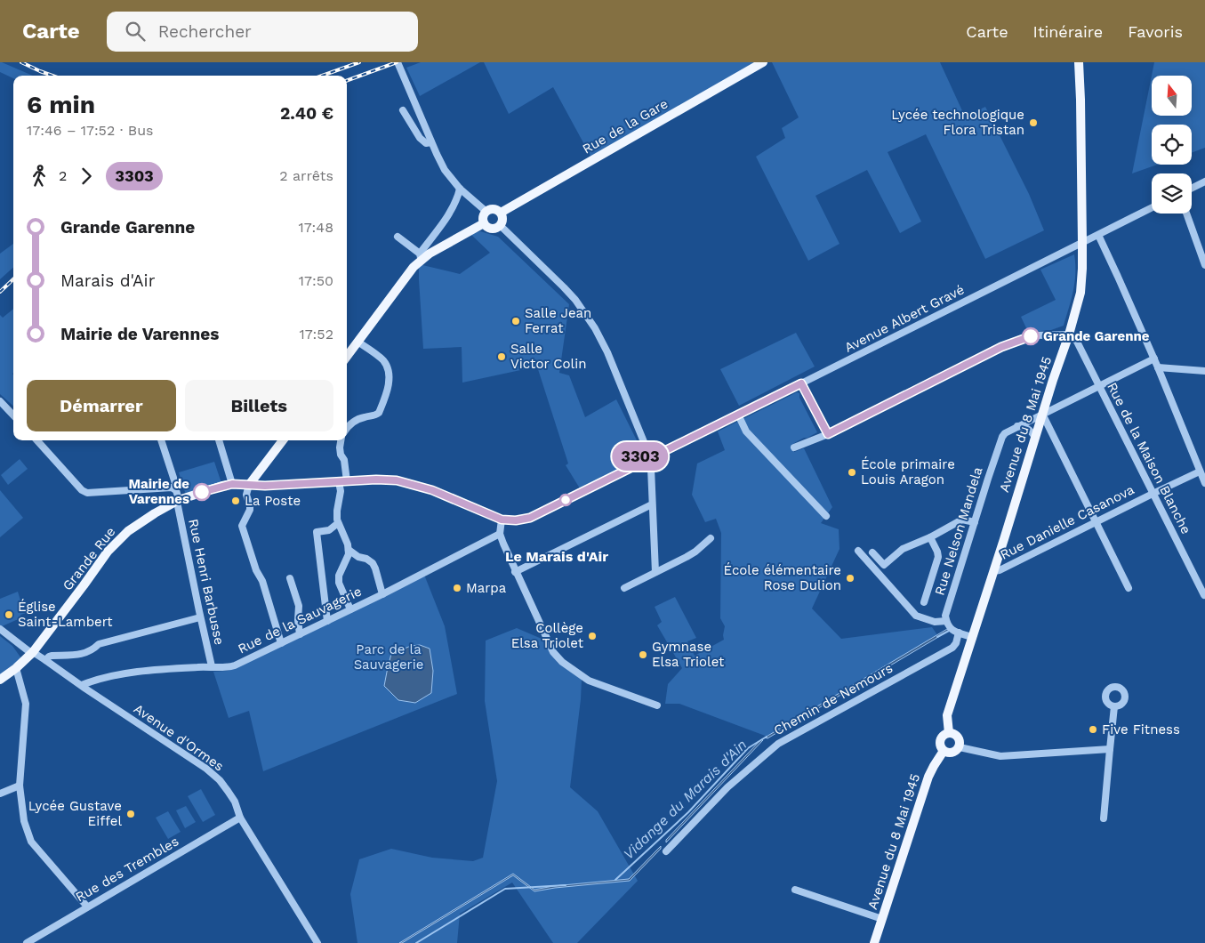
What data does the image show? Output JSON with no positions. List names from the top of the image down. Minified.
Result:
{"streets":{"main road":["Rue de la Gare","Avenue du 8 Mai 1945","Grande Rue"],"street":["Avenue Albert Gravé","Rue de la Maison Blanche","Rue Danielle Casanova","Rue Nelson Mandela","Rue Henri Barbusse","Rue de la Sauvagerie","Chemin de Nemours","Avenue d'Ormes","Rue des Trembles"]},"crossings":[["Avenue Albert Gravé","Avenue du 8 Mai 1945"],["Avenue du 8 Mai 1945","Rue de la Maison Blanche"],["Avenue du 8 Mai 1945","Rue Danielle Casanova"],["Avenue du 8 Mai 1945","Rue Nelson Mandela"],["Rue de la Maison Blanche","Rue Danielle Casanova"],["Rue de la Maison Blanche","Rue Nelson Mandela"],["Grande Rue","Rue Henri Barbusse"],["Grande Rue","Avenue d'Ormes"],["Rue Henri Barbusse","Rue de la Sauvagerie"],["Rue de la Sauvagerie","Avenue d'Ormes"],["Avenue d'Ormes","Rue des Trembles"]],"districts":["Le Marais d'Air"],"water":["Vidange du Marais d'Ain"],"parks":["Parc de la Sauvagerie"],"places":["Lycée technologique Flora Tristan","Salle Jean Ferrat","Grande Garenne","Salle Victor Colin","École primaire Louis Aragon","Mairie de Varennes","La Poste","École élémentaire Rose Dulion","Marpa","Église Saint-Lambert","Collège Elsa Triolet","Gymnase Elsa Triolet","Five Fitness","Lycée Gustave Eiffel"],"lines":["bus line 3303"],"north":"top","page":{"header":"Carte","search":"Rechercher","nav":["Carte","Itinéraire","Favoris"],"on_map":"3303","heading":["6 min","17:46 – 17:52 · Bus","2.40 €"],"legs":["2","3303","2 arrêts"],"list":[{"name":"Grande Garenne","value":"17:48"},{"name":"Marais d'Air","value":"17:50"},{"name":"Mairie de Varennes","value":"17:52"}],"buttons":["Démarrer","Billets"]}}
